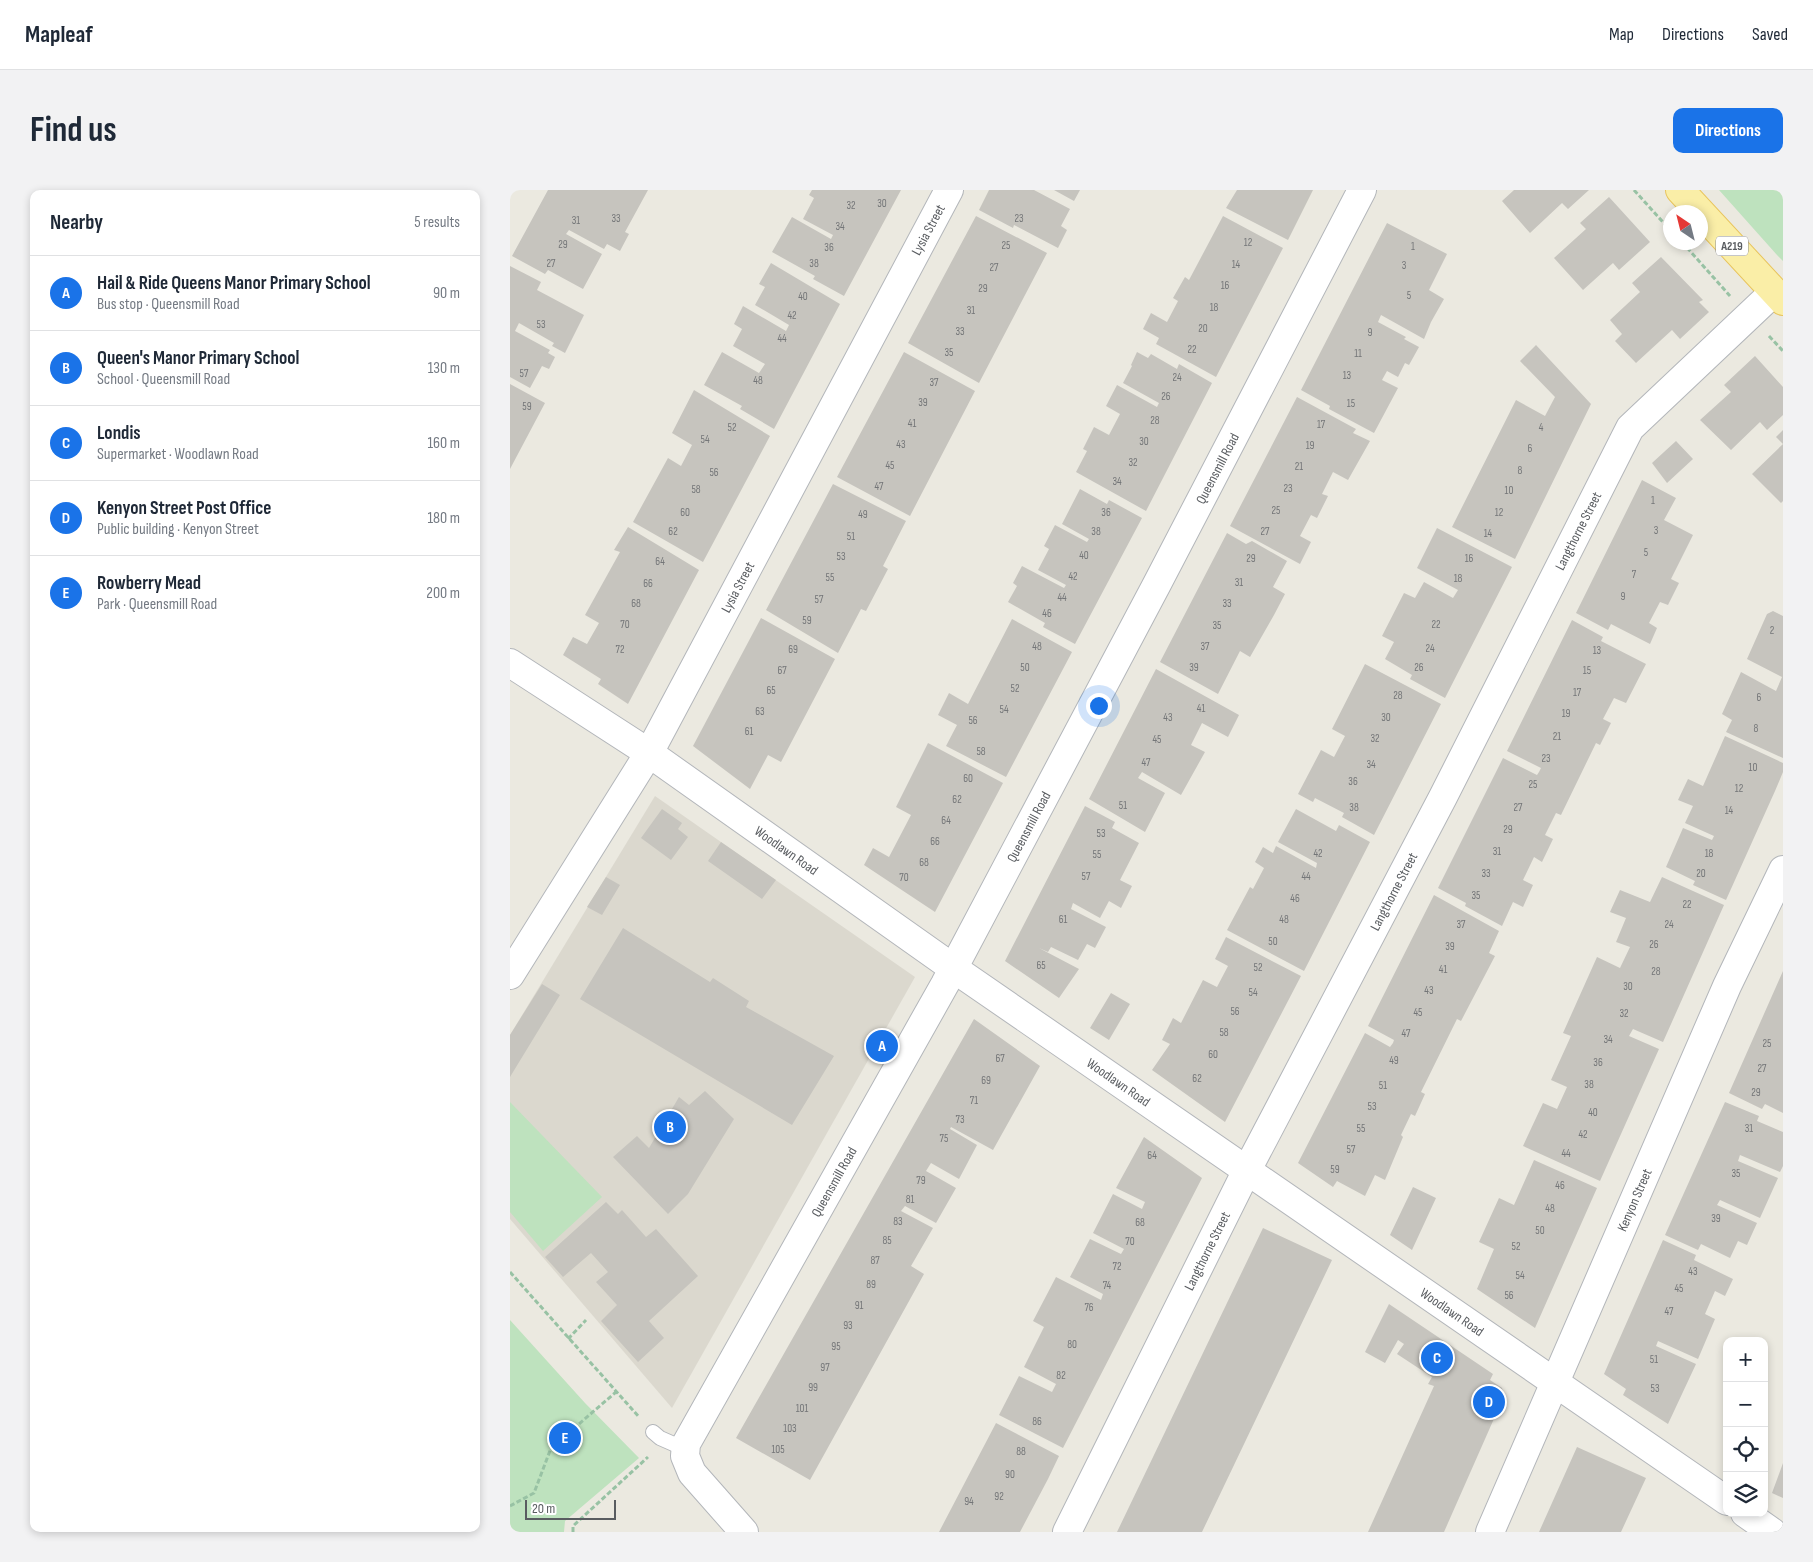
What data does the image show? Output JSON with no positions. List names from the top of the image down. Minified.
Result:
{"streets":{"main road":["A219"],"street":["Lysia Street","Queensmill Road","Langthorne Street","Woodlawn Road","Kenyon Street"]},"crossings":[["Lysia Street","Woodlawn Road"],["A219","Langthorne Street"],["Queensmill Road","Woodlawn Road"],["Langthorne Street","Woodlawn Road"],["Woodlawn Road","Kenyon Street"]],"house_numbers":["30","32","33","23","31","34","12","29","25","1","36","27","38","14","3","27","16","29","5","40","18","31","42","53","20","33","9","44","22","35","11","57","13","24","48","37","26","39","15","59","28","41","17","52","4","54","30","43","19","6","32","45","21","8","56","34","47","23","58","10","1","25","60","36","12","49","3","62","38","27","14","51","5","40","53","29","16","64","7","42","55","18","31","66","9","44","57","68","33","46","59","70","22","35","2","48","37","24","72","69","13","50","39","26","67","15","52","65","17","28","6","41","54","63","19","43","30","56","8","61","21","32","45","58","23","47","34","10","60","36","25","12","62","51","38","27","14","64","29","53","66","31","42","18","55","68","33","20","57","44","70","35","46","22","61","48","37","24","50","26","39","65","52","41","28","30","43","54","56","45","32","58","47","34","25","60","67","49","36","27","62","69","38","51","29","71","53","40","73","55","31","42","75","57","44","64","59","35","79","46","81","48","39","83","68","50","85","70","52","87","72","43","54","89","74","45","56","91","76","47","93","80","95","51","97","82","99","53","101","86","103","105","88","90","92","94"],"scale_bar":"20 m","north":"top left","page":{"header":"Mapleaf","nav":["Map","Directions","Saved"],"buttons":"Directions","title":"Find us","heading":["Nearby","5 results"],"list":[{"mark":"A","name":"Hail & Ride Queens Manor Primary School","note":"Bus stop · Queensmill Road","value":"90 m"},{"mark":"B","name":"Queen's Manor Primary School","note":"School · Queensmill Road","value":"130 m"},{"mark":"C","name":"Londis","note":"Supermarket · Woodlawn Road","value":"160 m"},{"mark":"D","name":"Kenyon Street Post Office","note":"Public building · Kenyon Street","value":"180 m"},{"mark":"E","name":"Rowberry Mead","note":"Park · Queensmill Road","value":"200 m"}],"pins":["A","B","C","D","E"],"map_buttons":["+","−"],"scale":"20 m"}}
